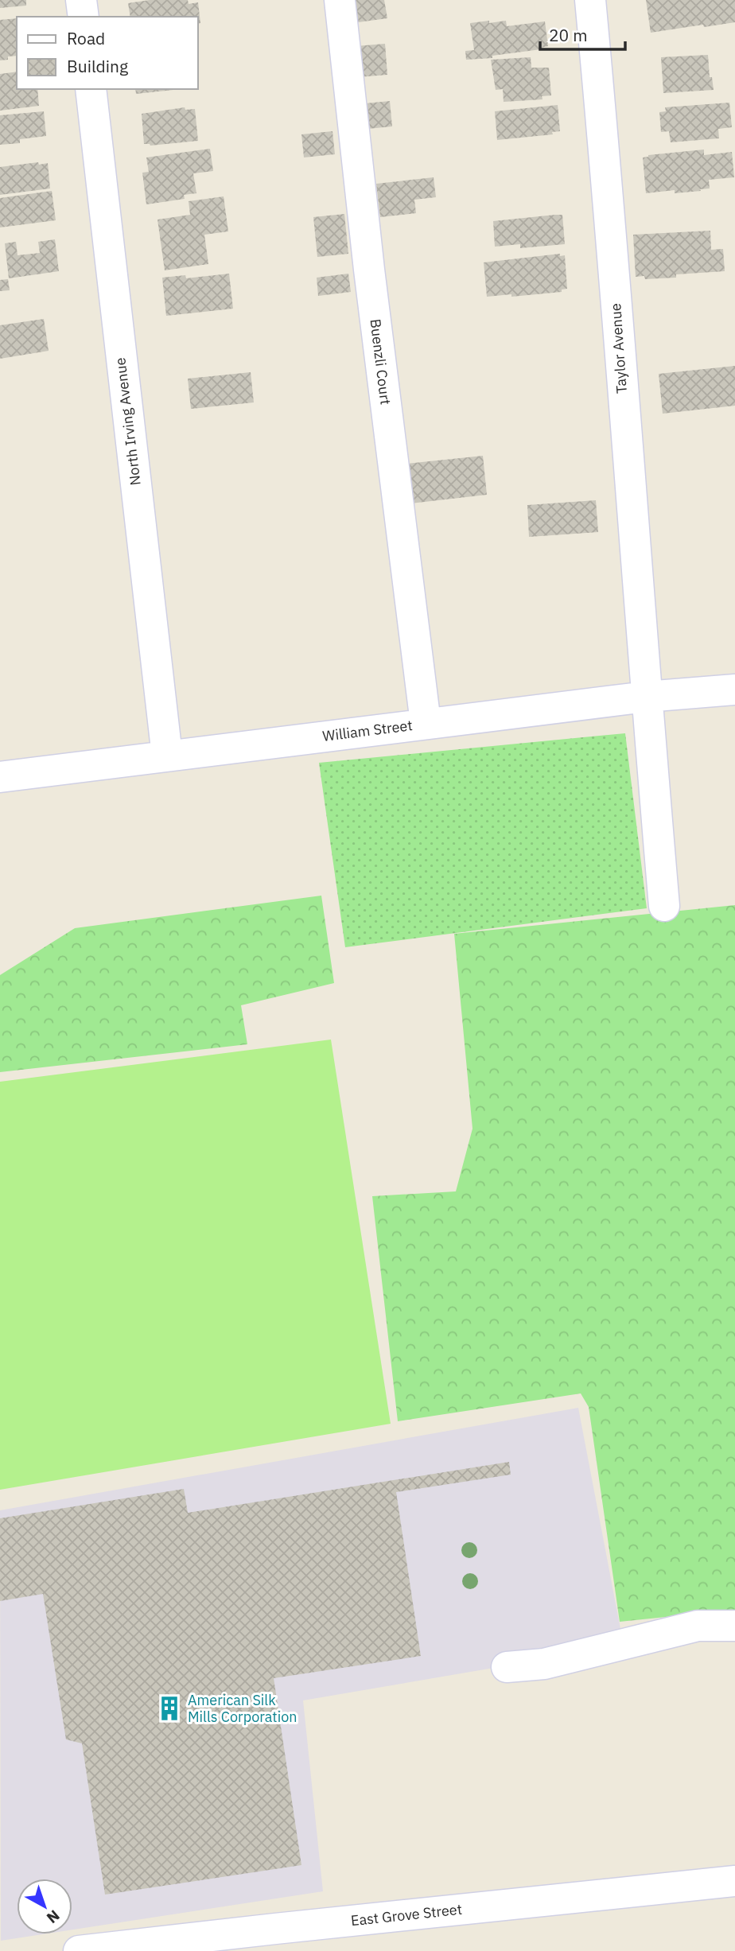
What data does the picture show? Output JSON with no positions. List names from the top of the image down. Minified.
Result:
{"streets":{"street":["Taylor Avenue","Buenzli Court","North Irving Avenue","William Street","East Grove Street"]},"crossings":[["Taylor Avenue","William Street"],["Buenzli Court","William Street"],["North Irving Avenue","William Street"]],"places":{"building":["American Silk Mills Corporation"]},"legend":["Road","Building"],"scale_bar":"20 m","north":"bottom right"}
